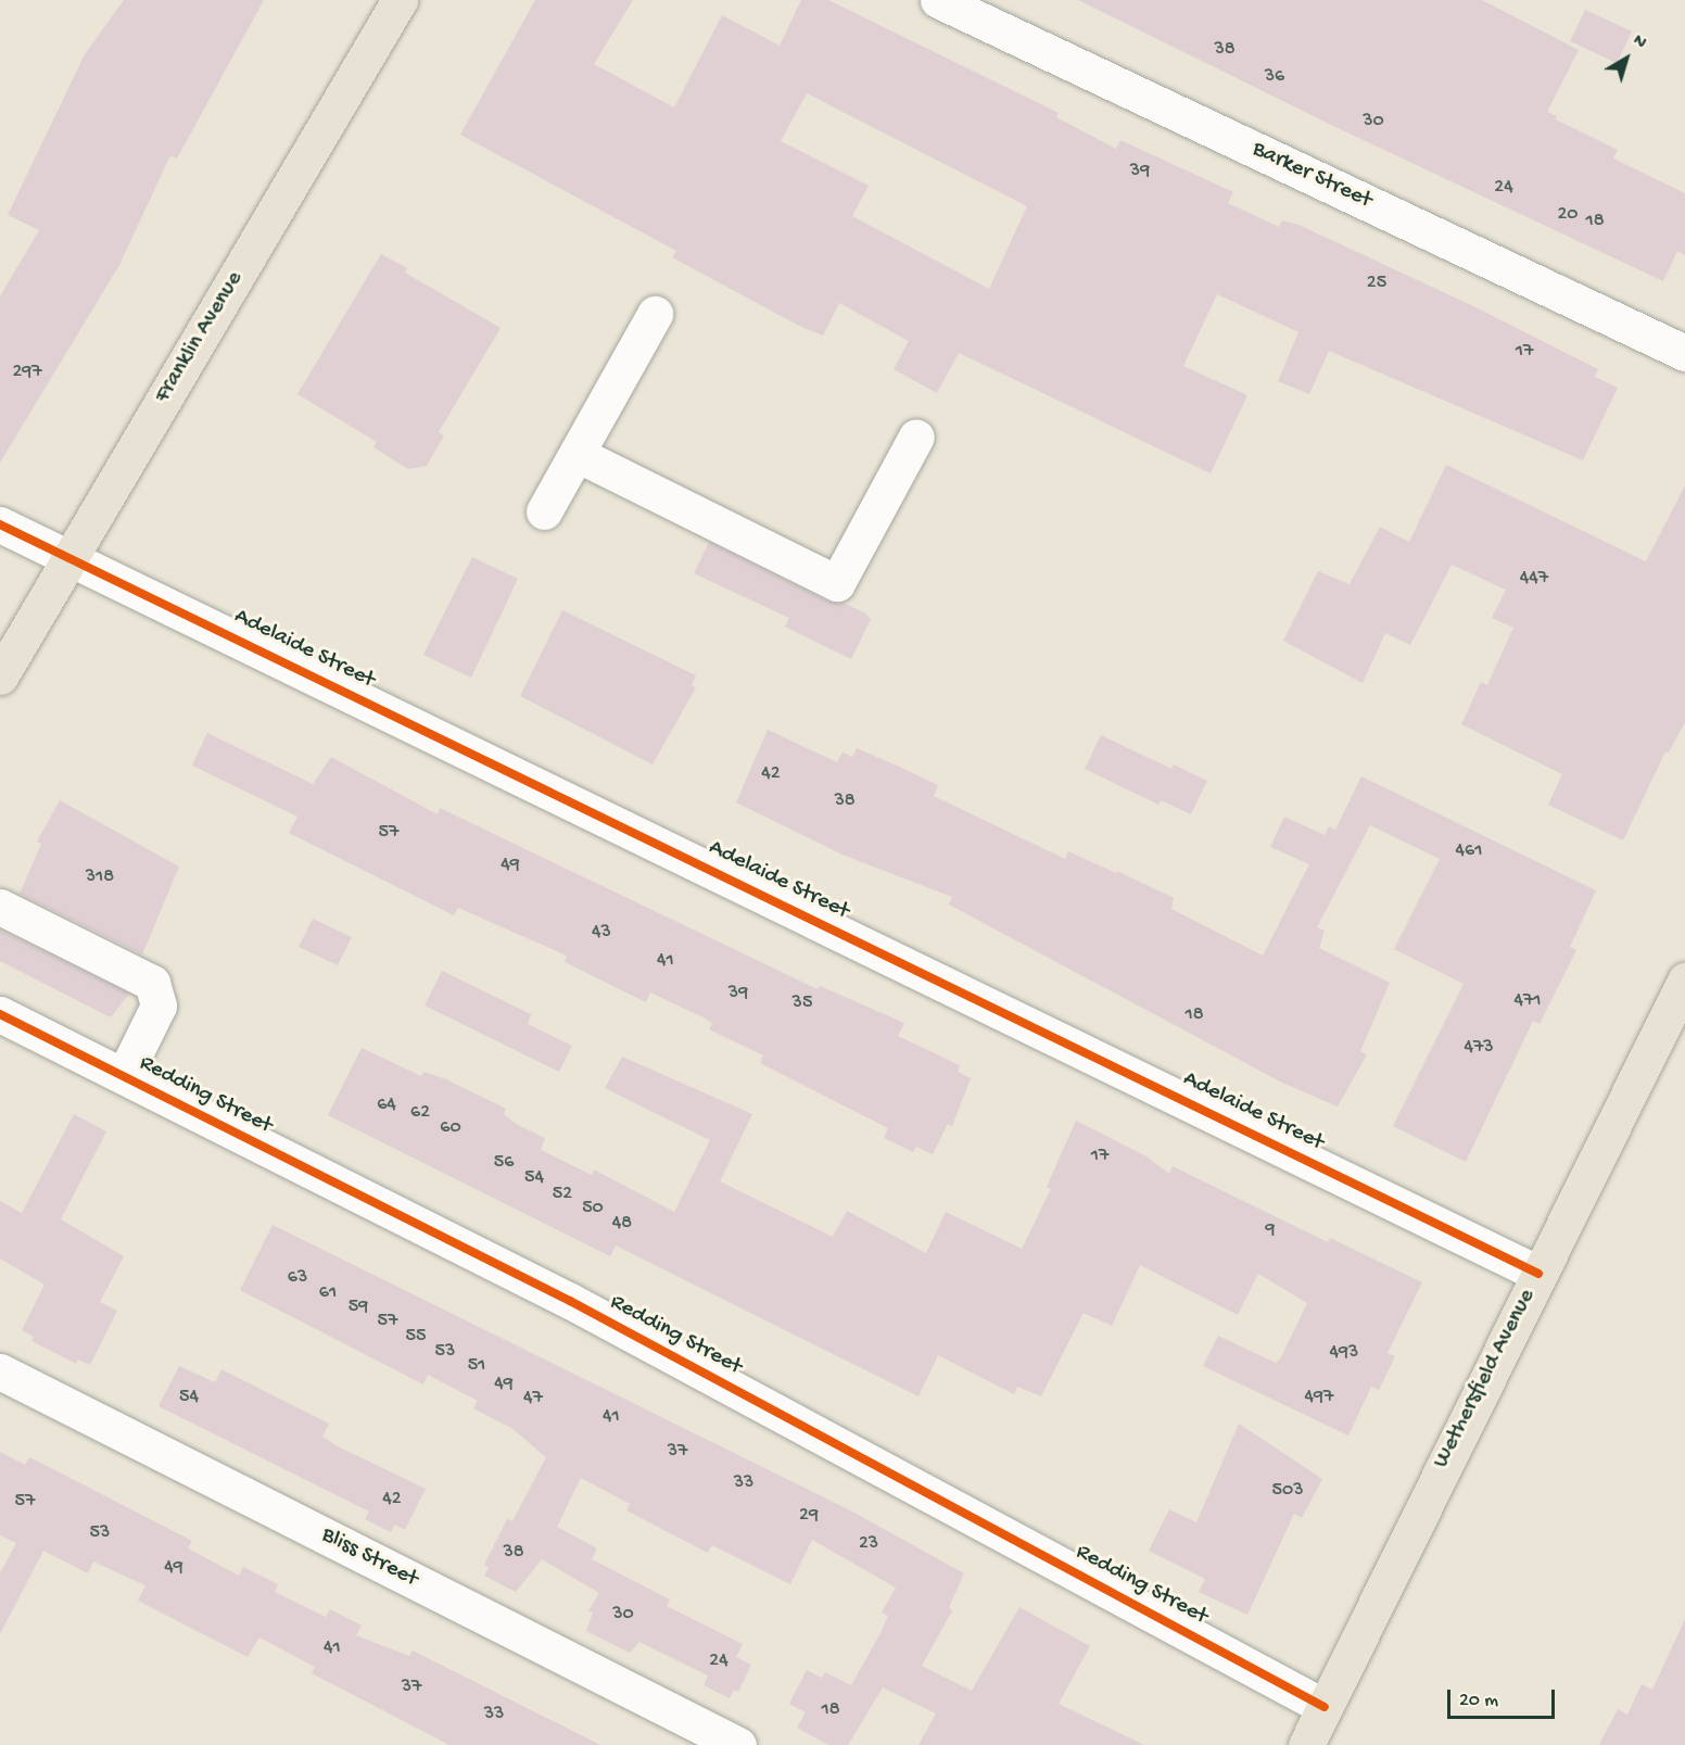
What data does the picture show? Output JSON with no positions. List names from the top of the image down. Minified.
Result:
{"streets":{"main road":["Franklin Avenue","Wethersfield Avenue"],"street":["Barker Street","Adelaide Street","Redding Street","Bliss Street"]},"crossings":[["Franklin Avenue","Adelaide Street"],["Adelaide Street","Wethersfield Avenue"],["Redding Street","Wethersfield Avenue"]],"house_numbers":["38","36","30","39","24","20","18","25","17","297","447","42","38","57","461","49","318","43","41","39","471","35","18","473","64","62","60","17","56","54","52","50","48","9","63","61","59","57","55","53","493","51","49","54","497","47","41","37","33","503","42","57","29","53","23","38","49","30","41","24","37","18","33"],"scale_bar":"20 m","north":"top right"}
